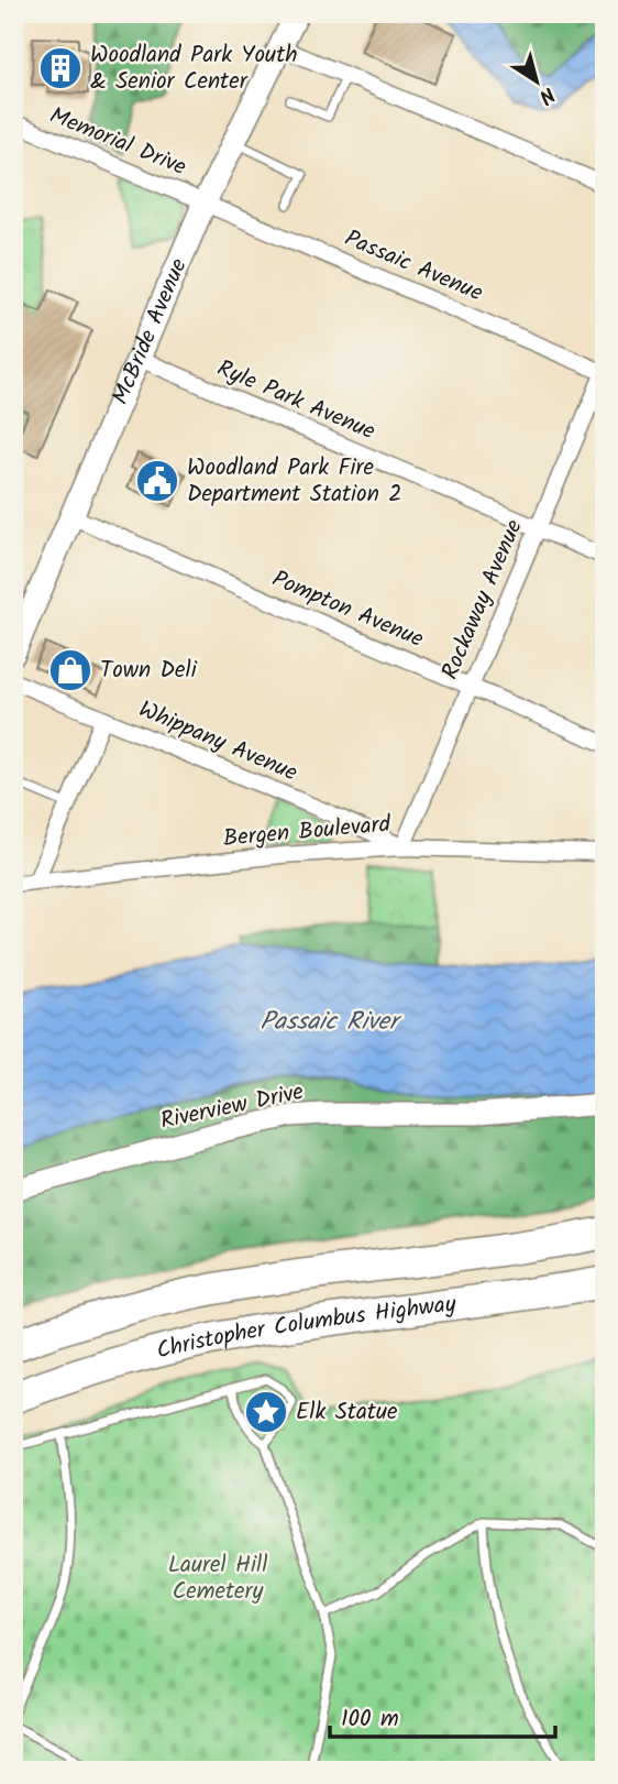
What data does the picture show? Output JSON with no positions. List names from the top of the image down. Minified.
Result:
{"streets":{"highway":["Christopher Columbus Highway"],"main road":["McBride Avenue"],"street":["Memorial Drive","Passaic Avenue","Ryle Park Avenue","Rockaway Avenue","Pompton Avenue","Whippany Avenue","Bergen Boulevard","Riverview Drive"]},"crossings":[["Memorial Drive","Passaic Avenue"],["Memorial Drive","McBride Avenue"],["Passaic Avenue","McBride Avenue"],["Passaic Avenue","Rockaway Avenue"],["McBride Avenue","Ryle Park Avenue"],["McBride Avenue","Pompton Avenue"],["Ryle Park Avenue","Rockaway Avenue"],["Rockaway Avenue","Pompton Avenue"],["Rockaway Avenue","Whippany Avenue"],["Rockaway Avenue","Bergen Boulevard"],["Whippany Avenue","Bergen Boulevard"]],"water":["Passaic River"],"parks":["Laurel Hill Cemetery"],"places":{"building":["Woodland Park Youth & Senior Center"],"public building":["Woodland Park Fire Department Station 2"],"shop":["Town Deli"],"place":["Elk Statue"]},"scale_bar":"100 m","north":"bottom right"}
